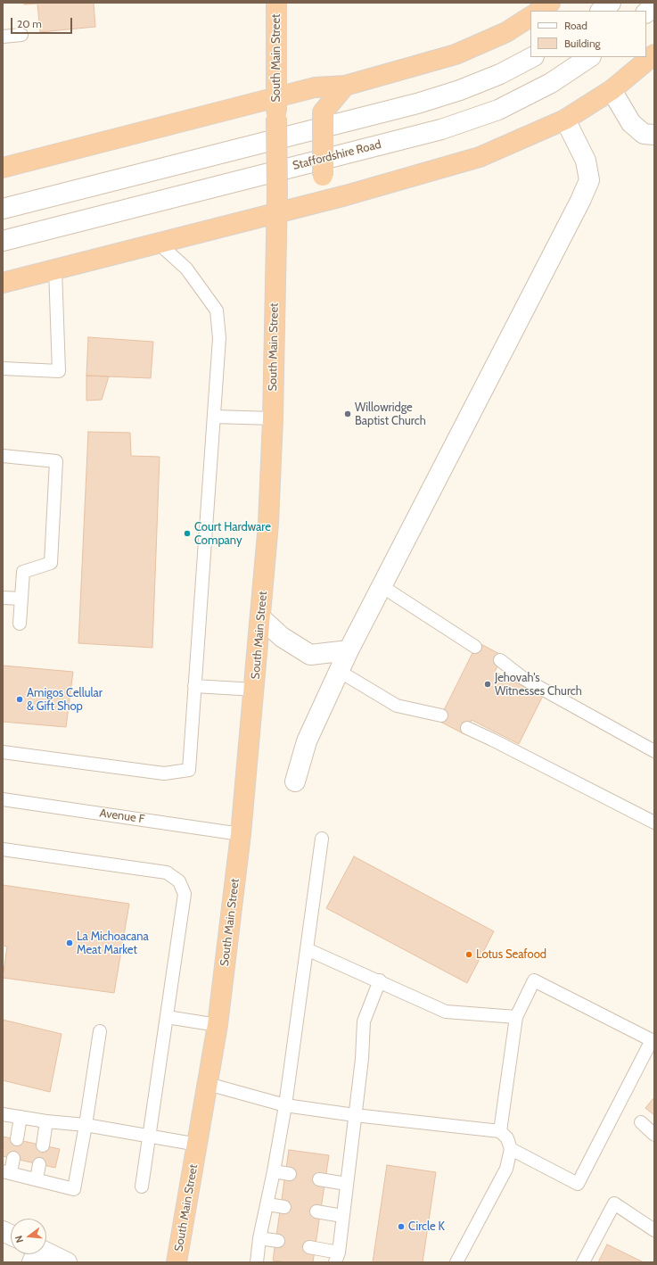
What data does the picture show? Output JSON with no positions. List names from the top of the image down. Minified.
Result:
{"streets":{"highway":["South Main Street"],"main road":["Staffordshire Road"],"lane":["Avenue F"]},"crossings":[["South Main Street","Avenue F"]],"places":["Willowridge Baptist Church","Court Hardware Company","Jehovah's Witnesses Church","Amigos Cellular & Gift Shop","La Michoacana Meat Market","Lotus Seafood","Circle K"],"legend":["Road","Building"],"scale_bar":"20 m","north":"left"}
